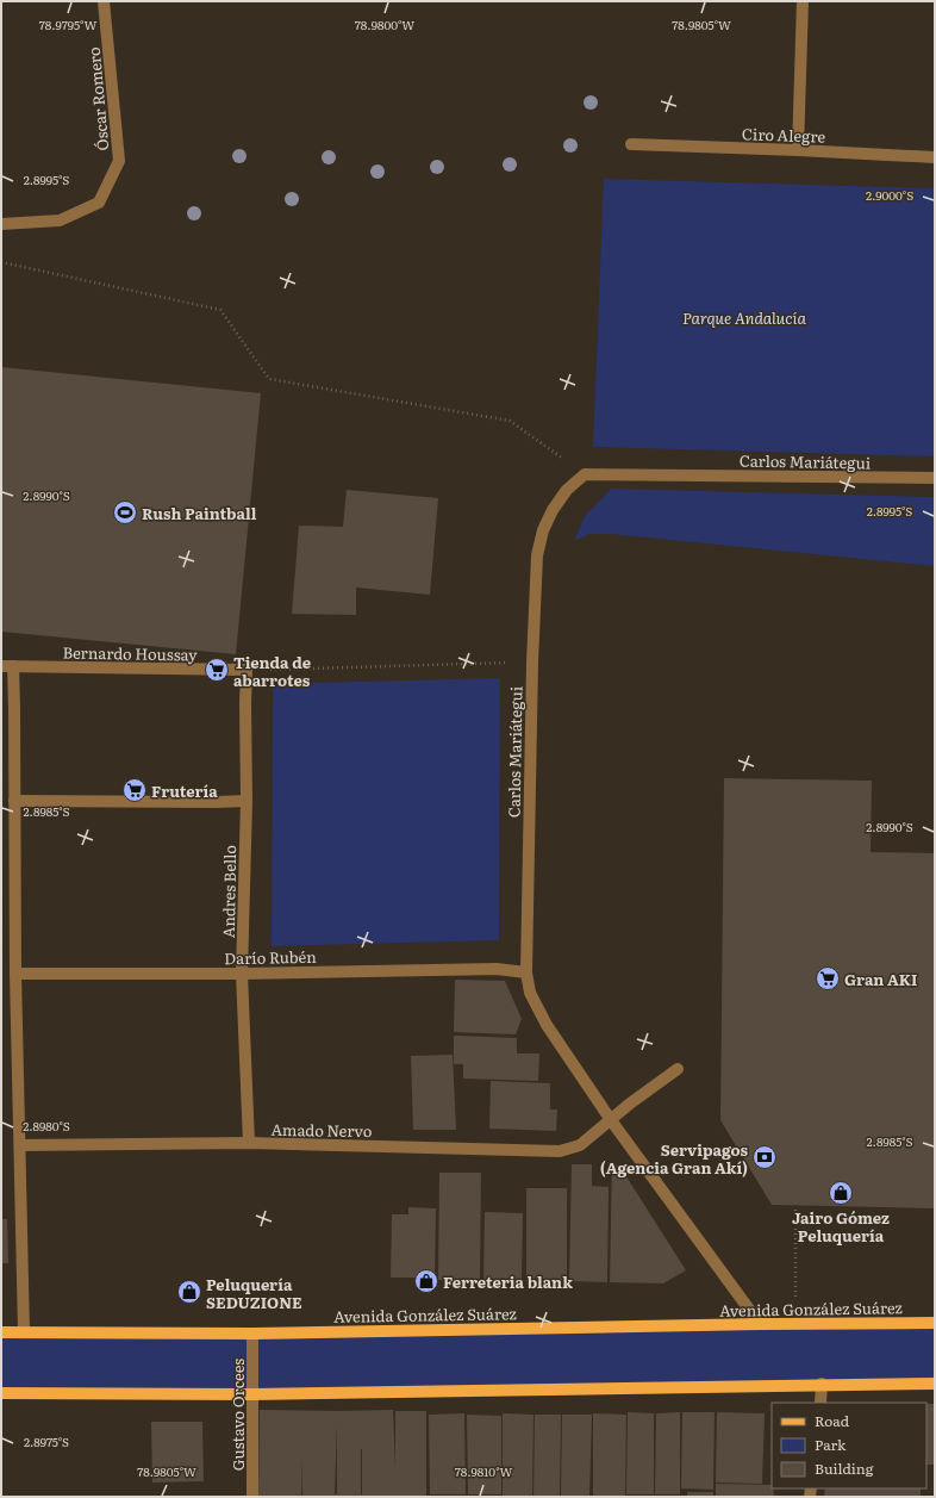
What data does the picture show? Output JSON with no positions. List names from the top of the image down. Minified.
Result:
{"streets":{"main road":["Avenida González Suárez"],"street":["Óscar Romero","Ciro Alegre","Carlos Mariátegui","Bernardo Houssay","Andres Bello","Darío Rubén","Amado Nervo","Gustavo Orcees"]},"crossings":[["Carlos Mariátegui","Darío Rubén"],["Carlos Mariátegui","Amado Nervo"],["Carlos Mariátegui","Avenida González Suárez"],["Bernardo Houssay","Andres Bello"],["Bernardo Houssay","Darío Rubén"],["Bernardo Houssay","Amado Nervo"],["Bernardo Houssay","Avenida González Suárez"],["Andres Bello","Darío Rubén"],["Andres Bello","Amado Nervo"],["Avenida González Suárez","Gustavo Orcees"]],"parks":["Parque Andalucía"],"places":{"sports":["Rush Paintball"],"supermarket":["Tienda de abarrotes","Frutería","Gran AKI"],"bank":["Servipagos (Agencia Gran Akí)"],"shop":["Jairo Gómez Peluquería","Ferreteria blank","Peluquería SEDUZIONE"]},"legend":["Road","Park","Building"],"coordinates":["78.9795°W","78.9800°W","78.9805°W","2.8995°S","2.9000°S","2.8990°S","2.8985°S","2.8980°S","2.8975°S","78.9810°W"]}
